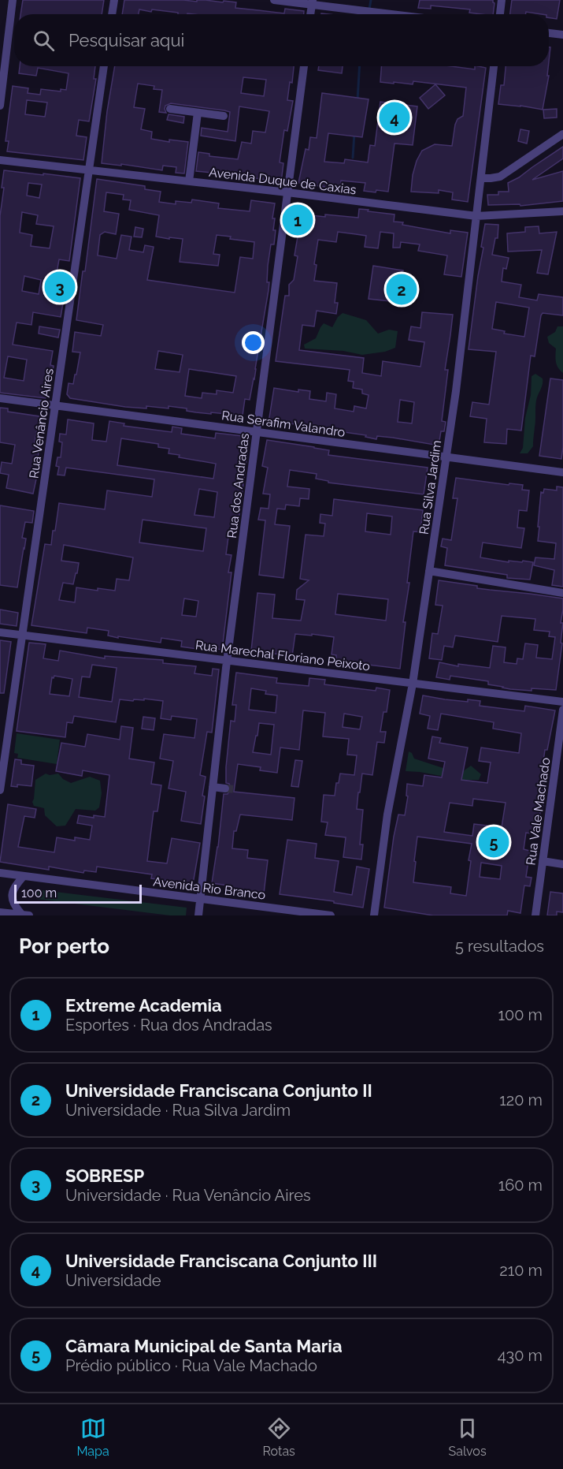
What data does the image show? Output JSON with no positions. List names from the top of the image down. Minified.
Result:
{"streets":{"street":["Avenida Duque de Caxias","Rua Venâncio Aires","Rua Serafim Valandro","Rua dos Andradas","Rua Silva Jardim","Rua Marechal Floriano Peixoto","Rua Vale Machado","Avenida Rio Branco"]},"crossings":[["Avenida Duque de Caxias","Rua Venâncio Aires"],["Avenida Duque de Caxias","Rua dos Andradas"],["Avenida Duque de Caxias","Rua Silva Jardim"],["Rua Venâncio Aires","Rua Serafim Valandro"],["Rua Venâncio Aires","Rua Marechal Floriano Peixoto"],["Rua Serafim Valandro","Rua dos Andradas"],["Rua Serafim Valandro","Rua Silva Jardim"],["Rua dos Andradas","Rua Marechal Floriano Peixoto"],["Rua dos Andradas","Avenida Rio Branco"],["Rua Silva Jardim","Rua Marechal Floriano Peixoto"]],"scale_bar":"100 m","page":{"search":"Pesquisar aqui","pins":["4","1","3","2","5"],"scale":"100 m","heading":["Por perto","5 resultados"],"list":[{"mark":"1","name":"Extreme Academia","note":"Esportes · Rua dos Andradas","value":"100 m"},{"mark":"2","name":"Universidade Franciscana Conjunto II","note":"Universidade · Rua Silva Jardim","value":"120 m"},{"mark":"3","name":"SOBRESP","note":"Universidade · Rua Venâncio Aires","value":"160 m"},{"mark":"4","name":"Universidade Franciscana Conjunto III","note":"Universidade","value":"210 m"},{"mark":"5","name":"Câmara Municipal de Santa Maria","note":"Prédio público · Rua Vale Machado","value":"430 m"}],"nav":["Mapa","Rotas","Salvos"]}}
